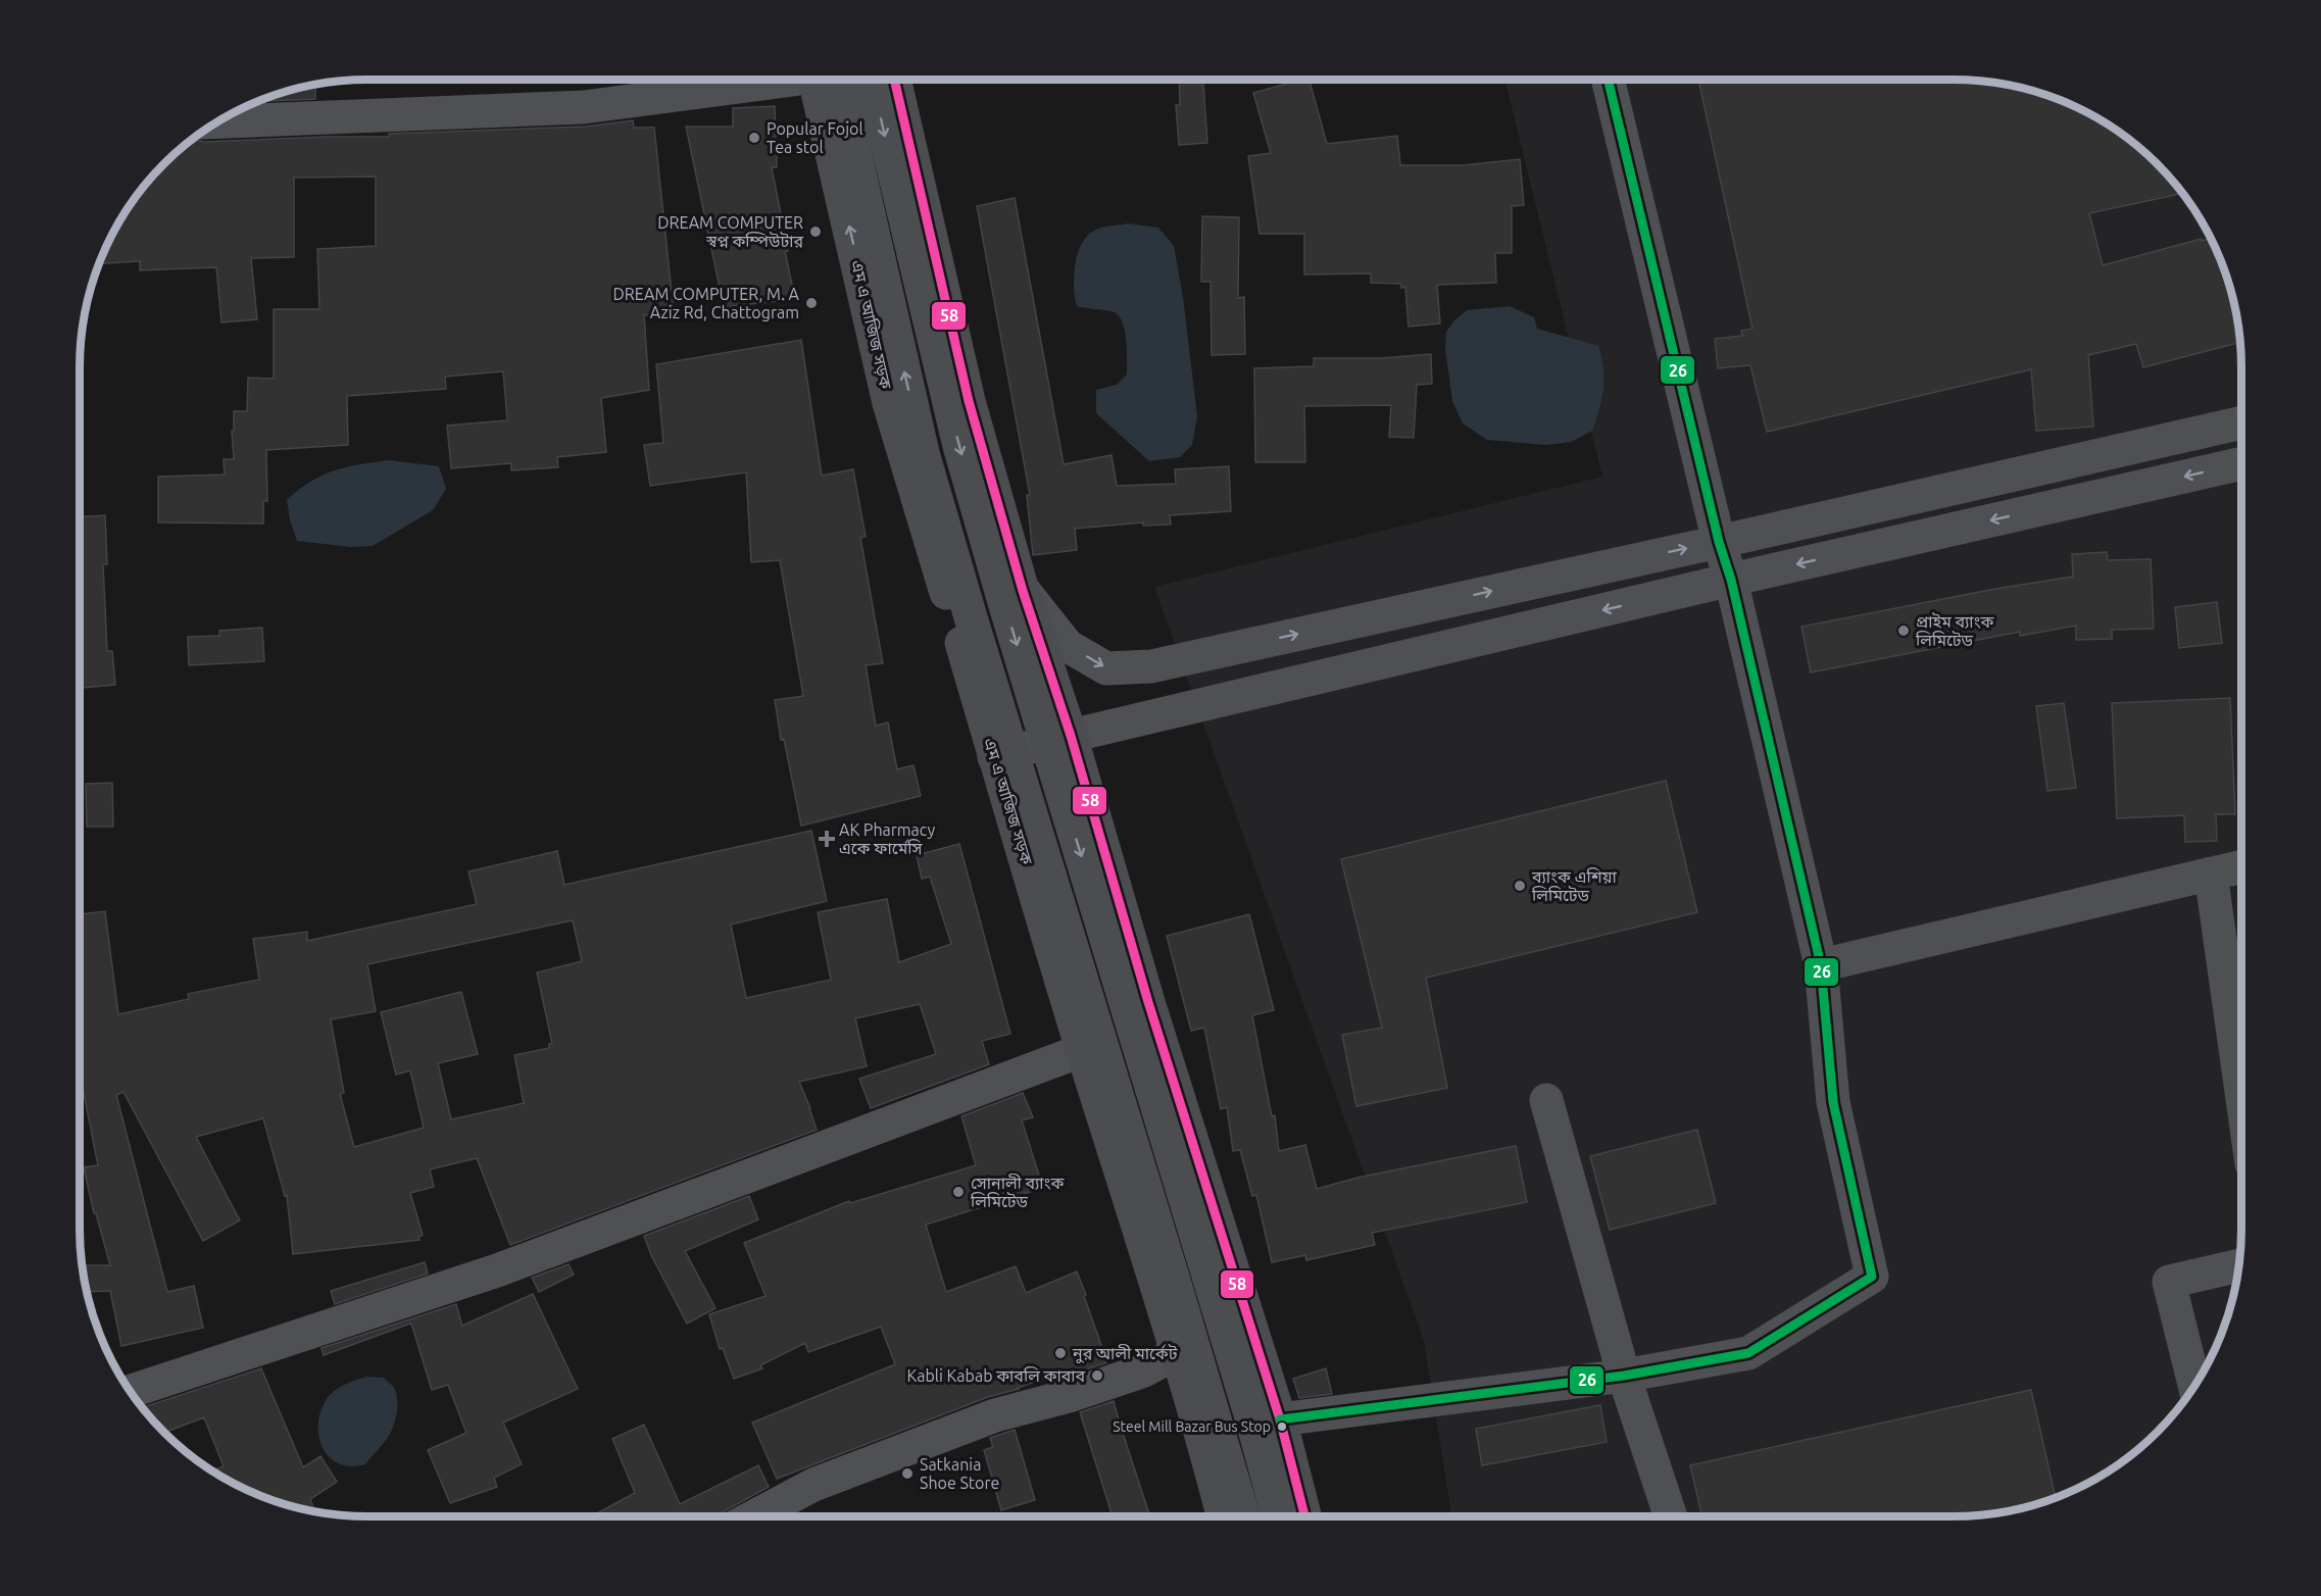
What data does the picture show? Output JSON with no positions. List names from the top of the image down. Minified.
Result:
{"streets":{"main road":["এম এ আজিজ সড়ক"]},"places":{"other":["Popular Fojol Tea stol","DREAM COMPUTER স্বপ্ন কম্পিউটার","DREAM COMPUTER, M. A Aziz Rd, Chattogram","প্রাইম ব্যাংক লিমিটেড","ব্যাংক এশিয়া লিমিটেড","সোনালী ব্যাংক লিমিটেড","নুর আলী মার্কেট","Kabli Kabab কাবলি কাবাব","Steel Mill Bazar Bus Stop","Satkania Shoe Store"],"health":["AK Pharmacy একে ফার্মেসি"]},"lines":["transit line 58","transit line 26"]}
